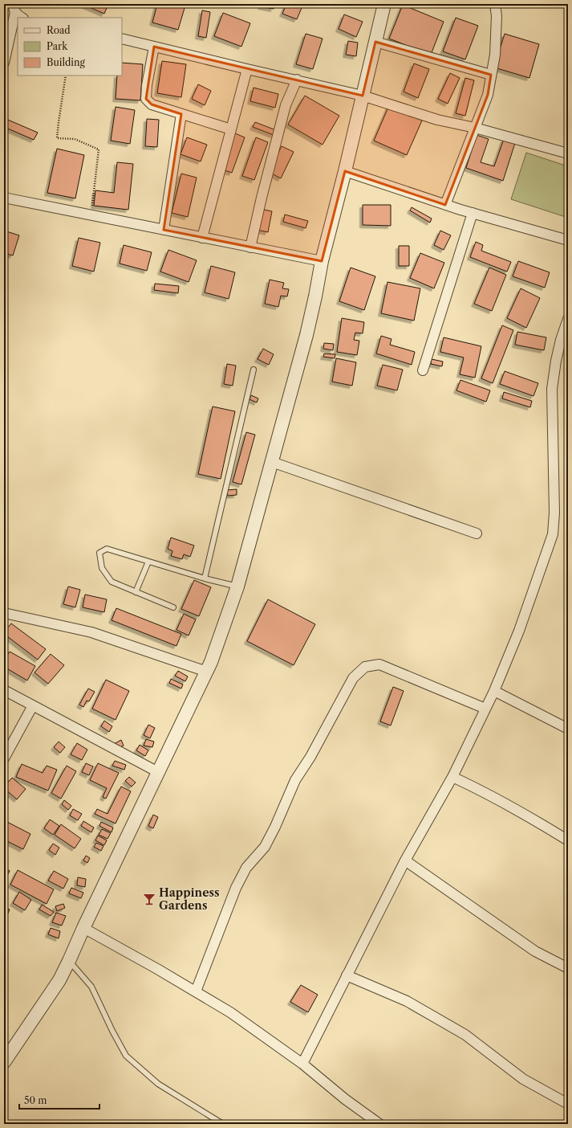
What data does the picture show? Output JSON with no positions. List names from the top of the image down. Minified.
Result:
{"places":{"bar":["Happiness Gardens"]},"legend":["Road","Park","Building"],"scale_bar":"50 m"}
